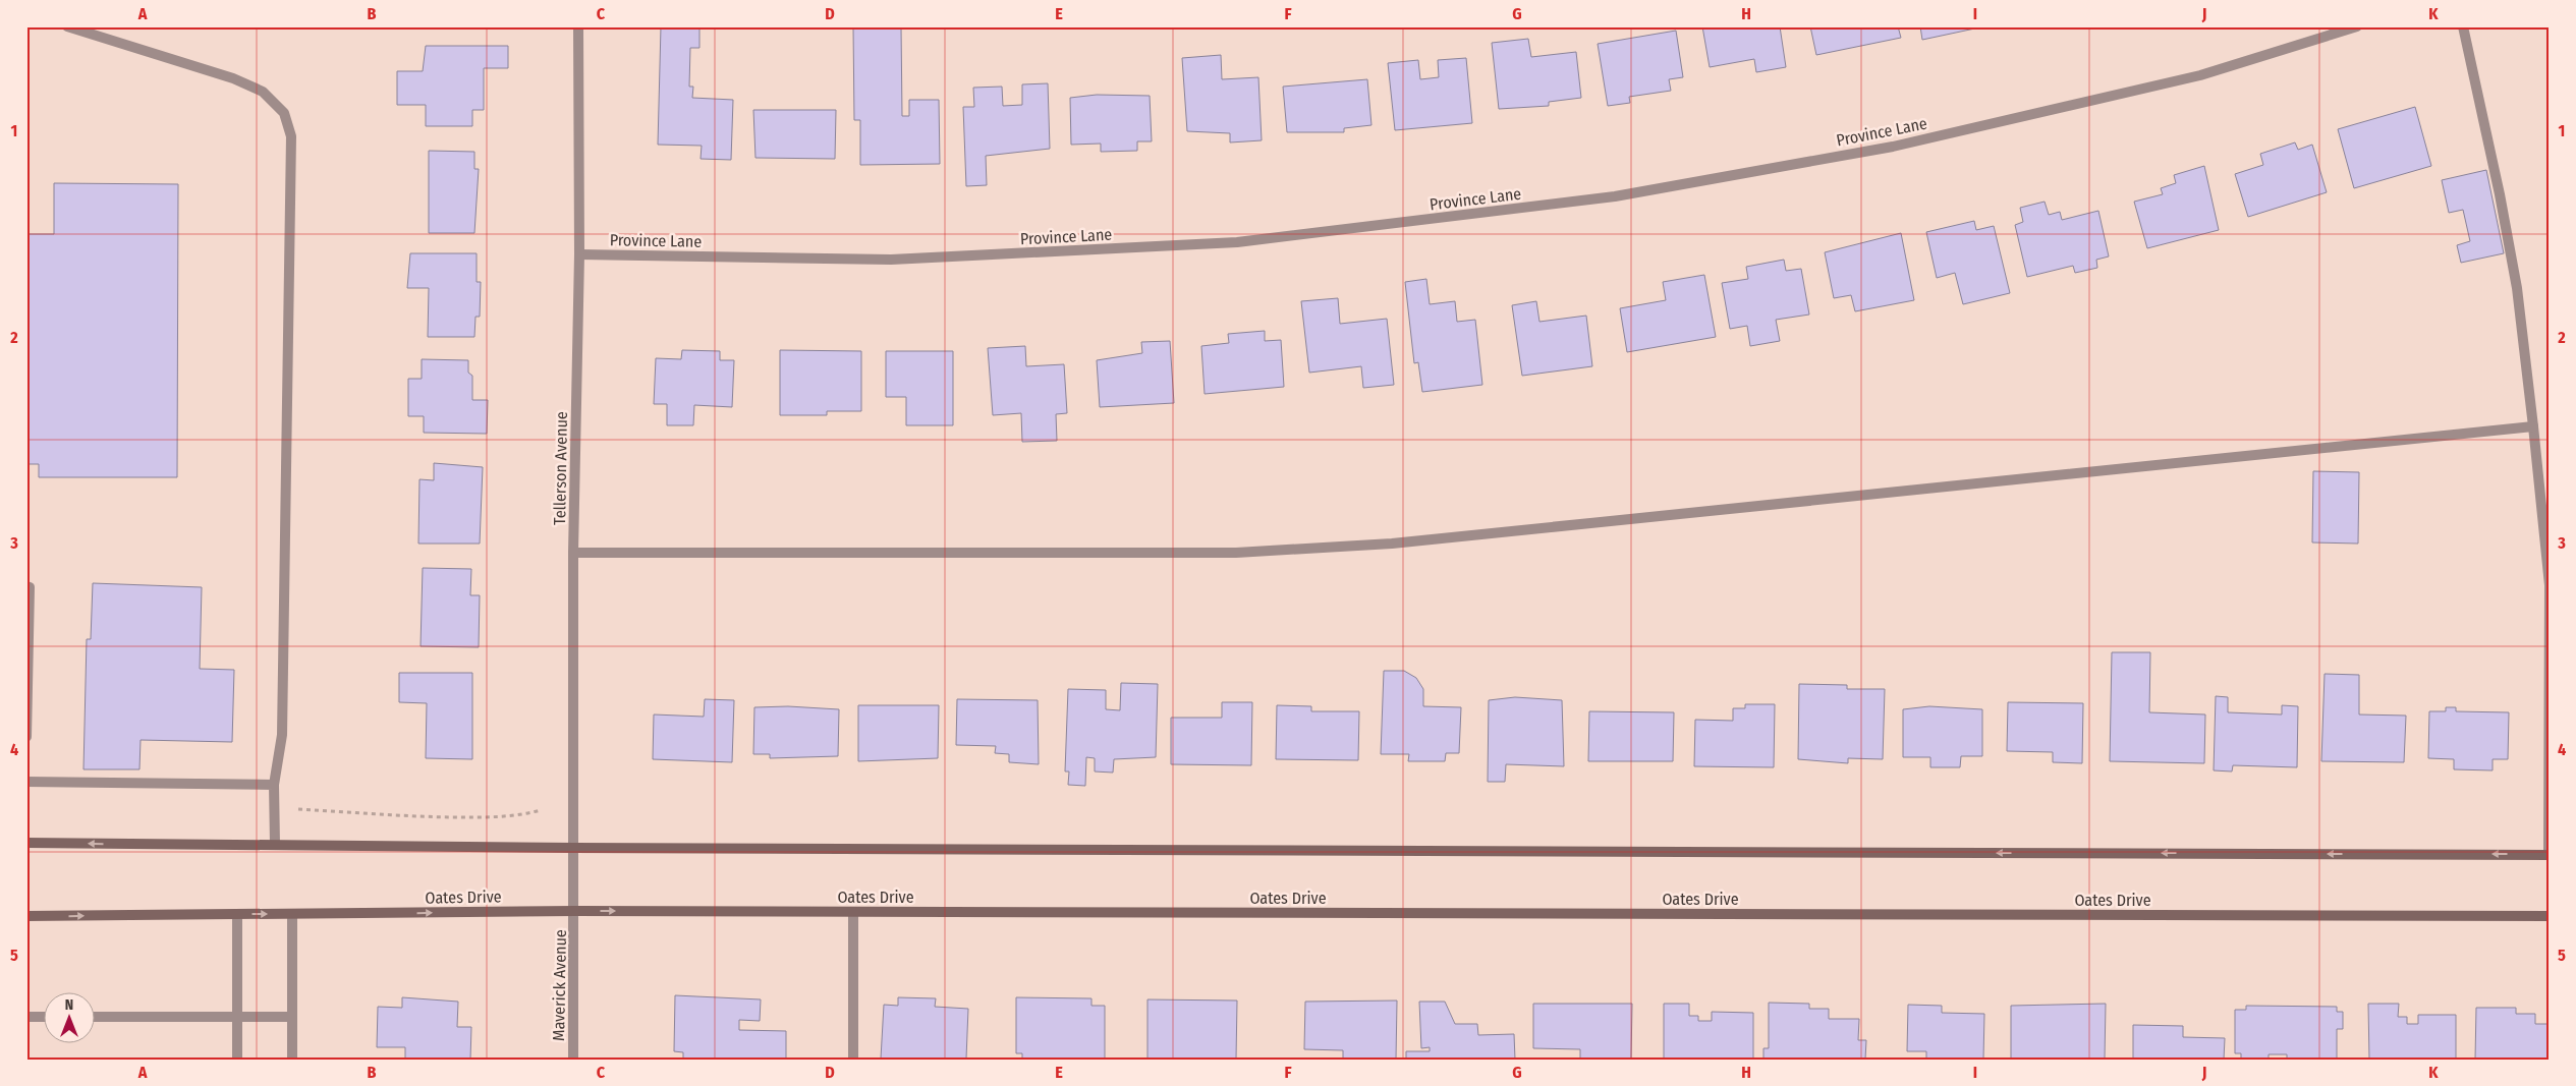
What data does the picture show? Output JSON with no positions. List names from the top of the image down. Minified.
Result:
{"streets":{"main road":["Oates Drive"],"street":["Province Lane","Tellerson Avenue","Maverick Avenue"]},"crossings":[["Province Lane","Tellerson Avenue"],["Tellerson Avenue","Oates Drive"],["Tellerson Avenue","Maverick Avenue"],["Oates Drive","Maverick Avenue"]],"north":"top","grid":{"columns":["A","B","C","D","E","F","G","H","I","J","K"],"rows":["1","2","3","4","5"]}}
